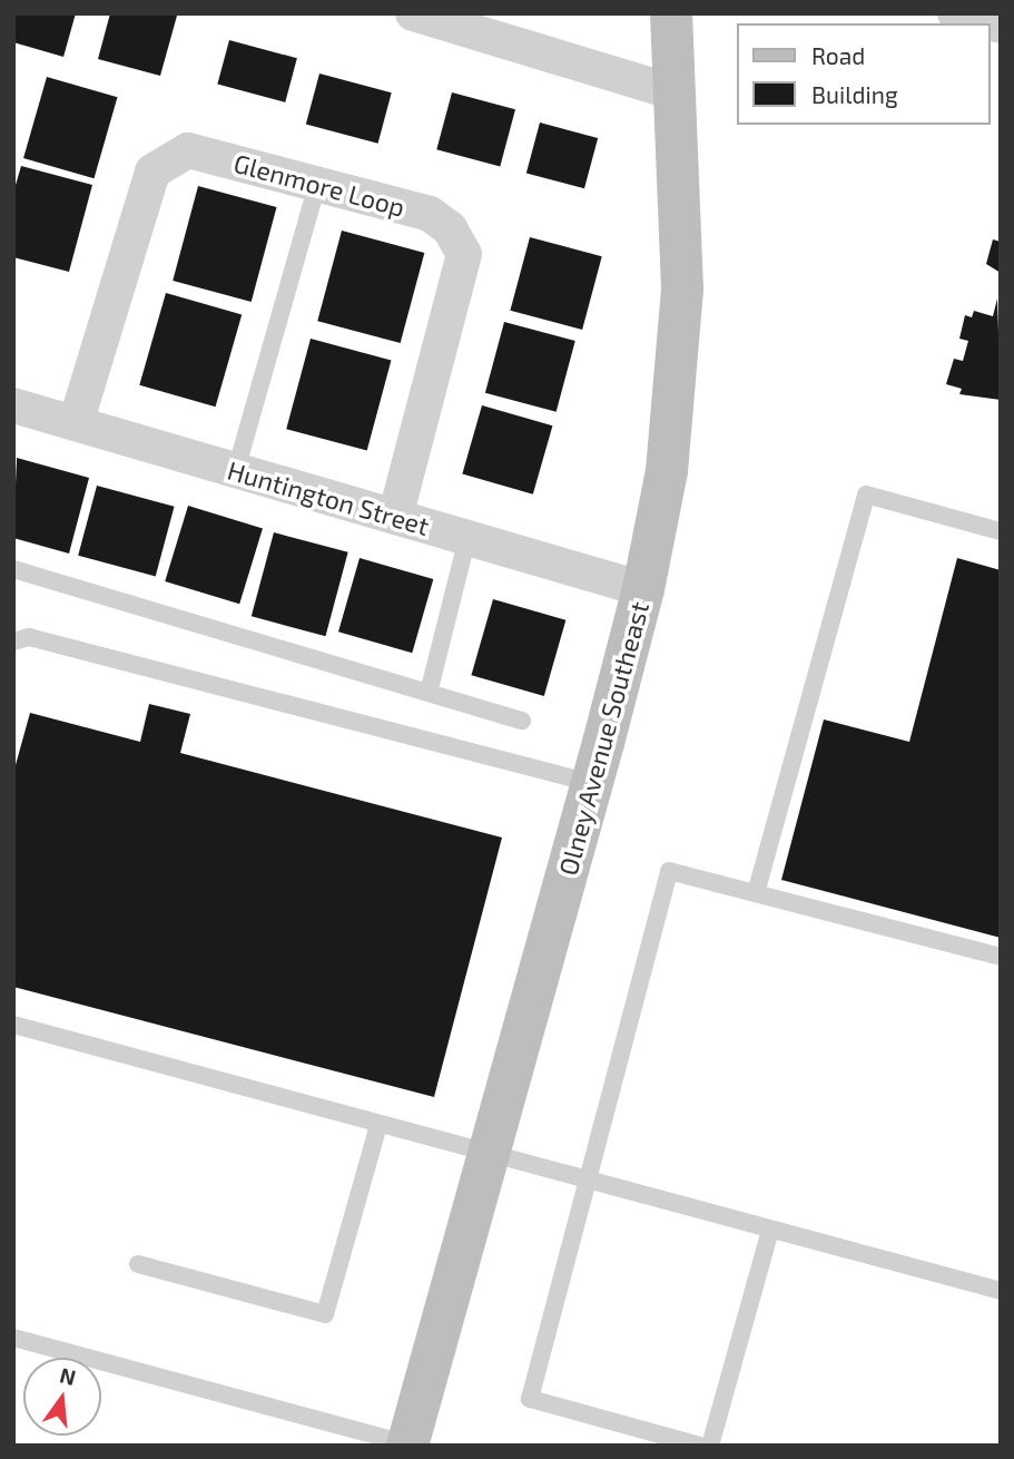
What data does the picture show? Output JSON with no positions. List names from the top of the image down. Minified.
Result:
{"streets":{"main road":["Olney Avenue Southeast"],"street":["Glenmore Loop","Huntington Street"]},"crossings":[["Glenmore Loop","Huntington Street"],["Huntington Street","Olney Avenue Southeast"]],"legend":["Road","Building"],"north":"top"}
